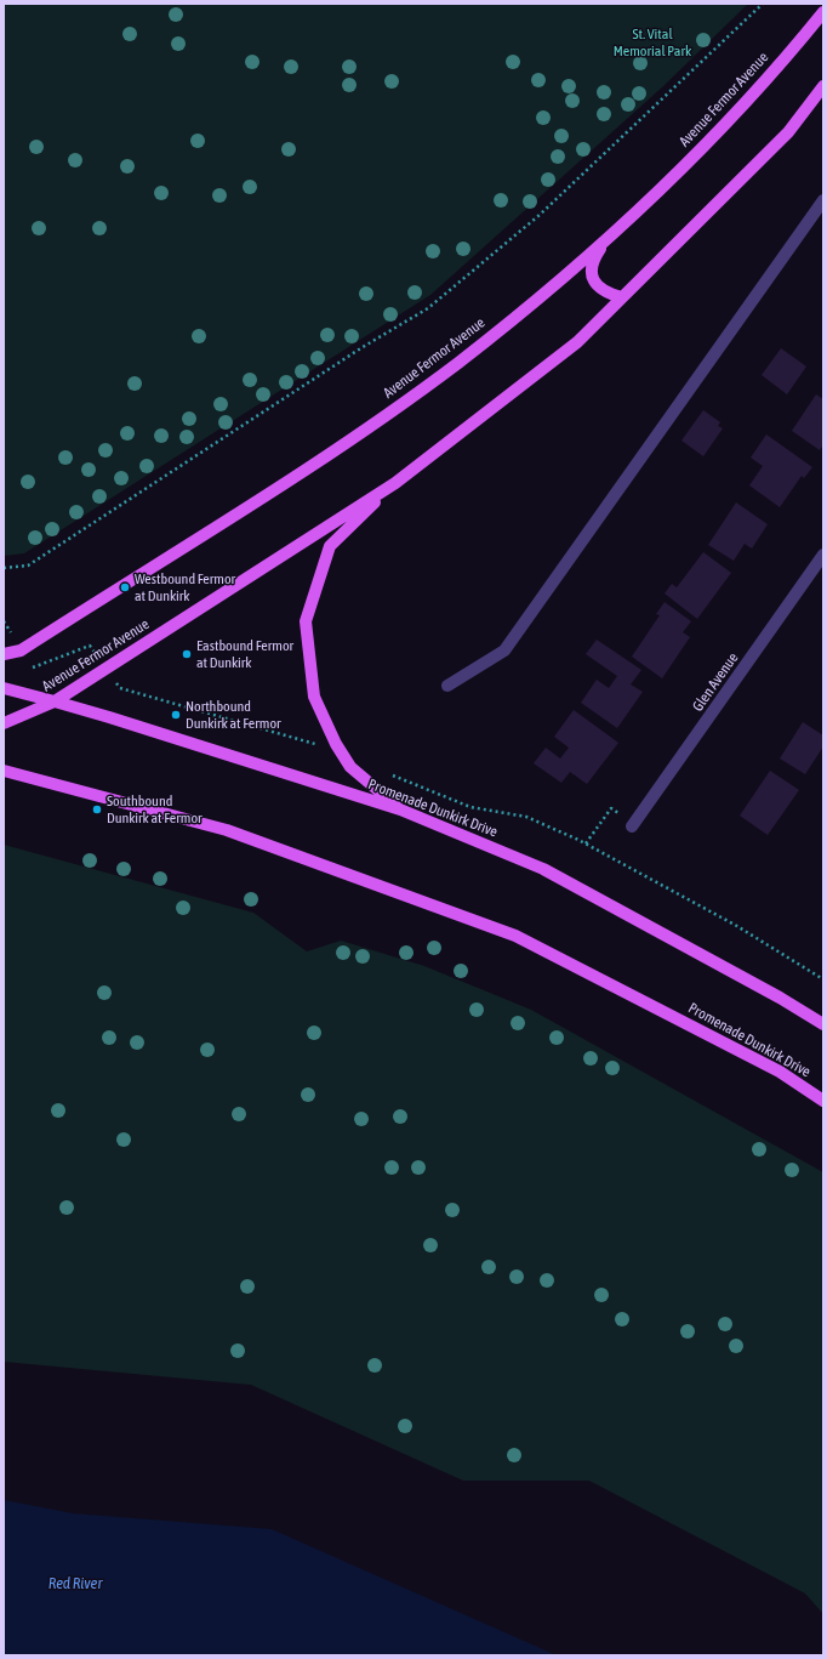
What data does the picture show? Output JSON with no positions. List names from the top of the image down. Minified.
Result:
{"streets":{"main road":["Avenue Fermor Avenue","Promenade Dunkirk Drive"],"street":["Glen Avenue"]},"crossings":[["Avenue Fermor Avenue","Promenade Dunkirk Drive"]],"water":["Red River"],"parks":["St. Vital Memorial Park"],"places":["Westbound Fermor at Dunkirk","Eastbound Fermor at Dunkirk","Northbound Dunkirk at Fermor","Southbound Dunkirk at Fermor"]}
